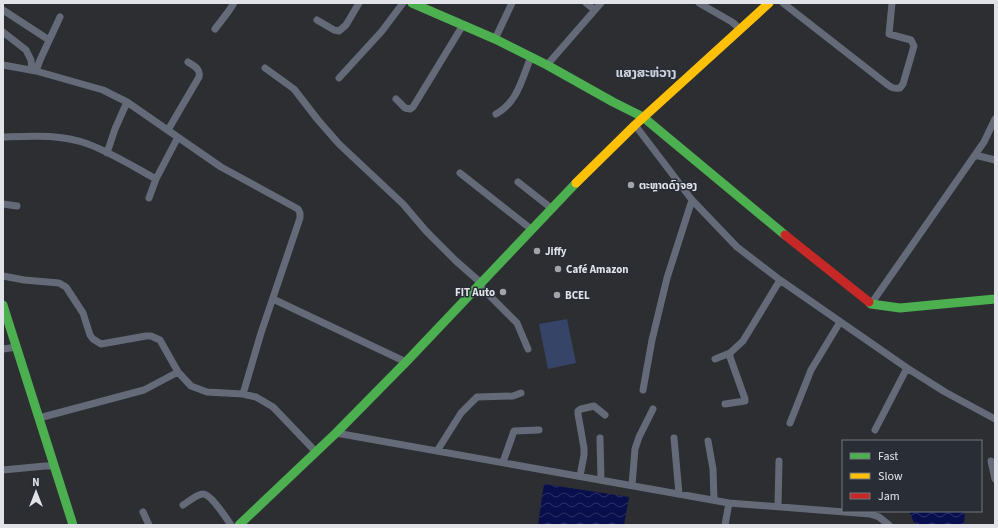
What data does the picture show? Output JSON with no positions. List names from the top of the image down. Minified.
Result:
{"districts":["ແສງສະຫ່ວາງ"],"places":["ຕະຫຼາດດົງຈອງ","Jiffy","Café Amazon","FIT Auto","BCEL"],"legend":["Fast","Slow","Jam"],"north":"top"}
